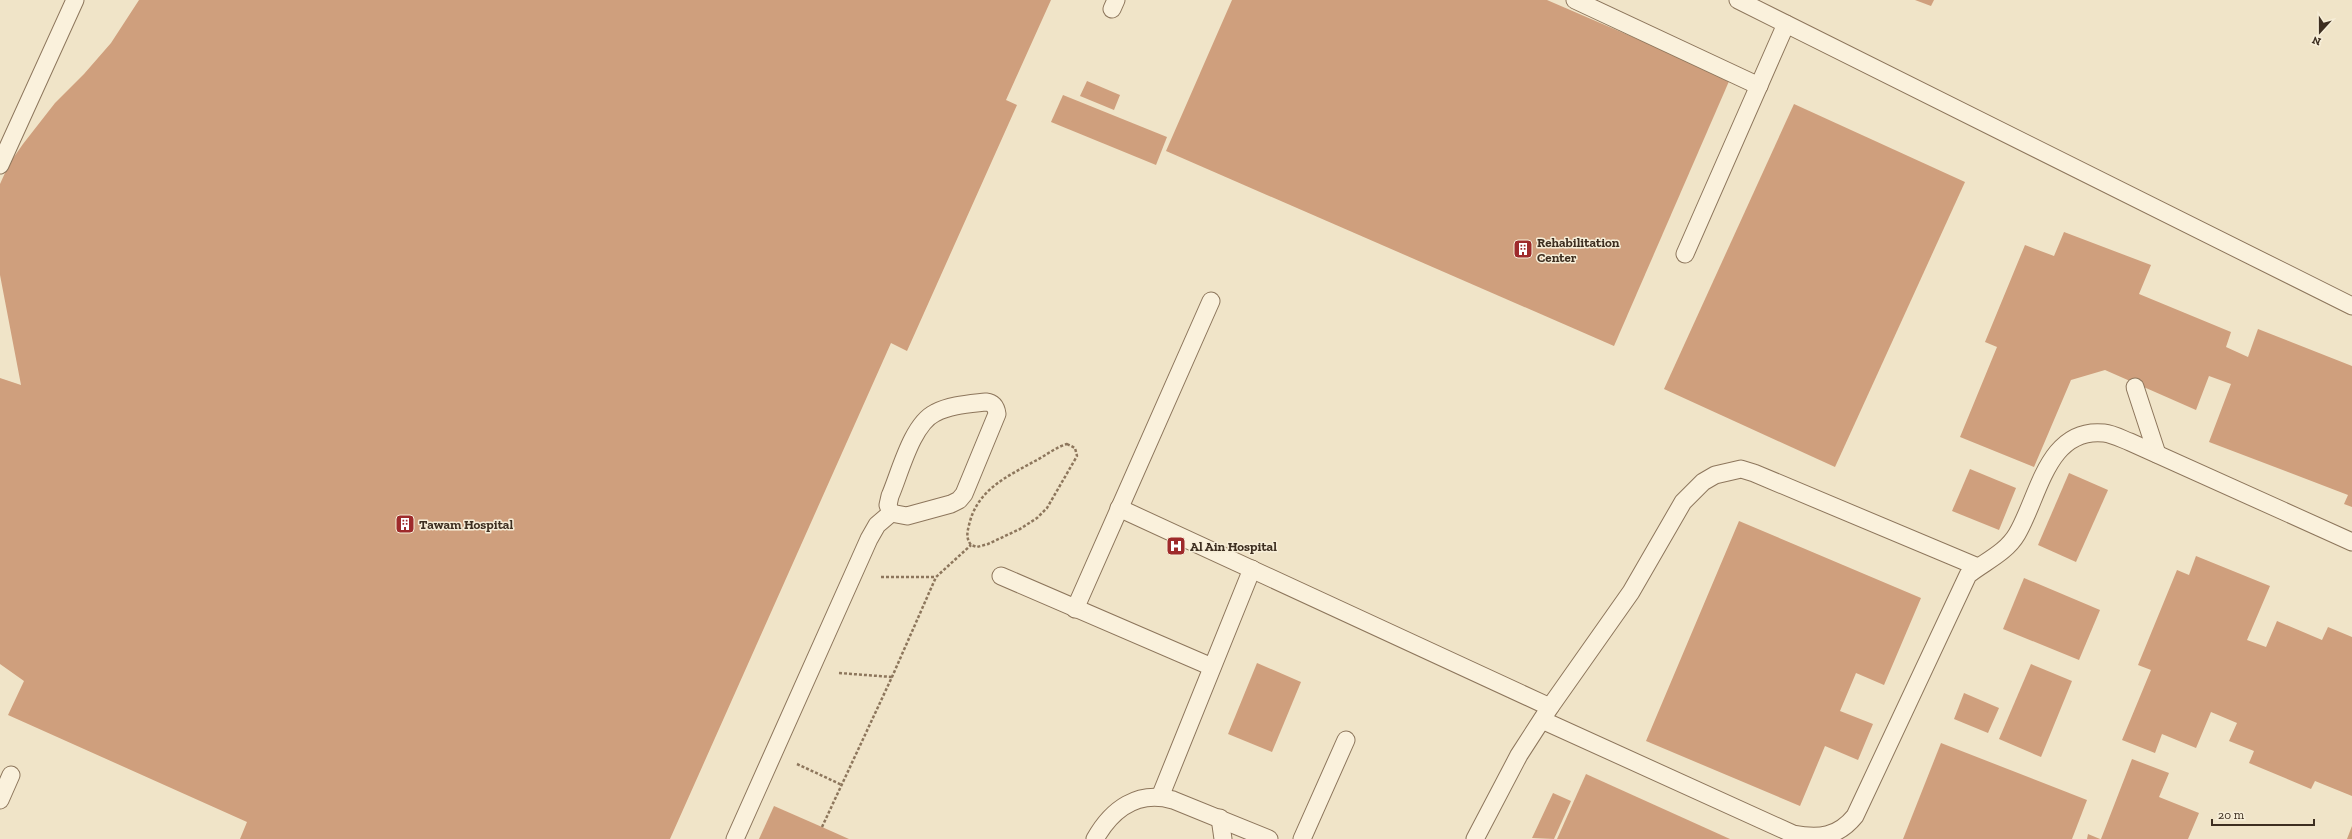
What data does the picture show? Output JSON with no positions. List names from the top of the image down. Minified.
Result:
{"places":{"building":["Rehabilitation Center","Tawam Hospital"],"hospital":["Al Ain Hospital"]},"scale_bar":"20 m","north":"bottom"}
